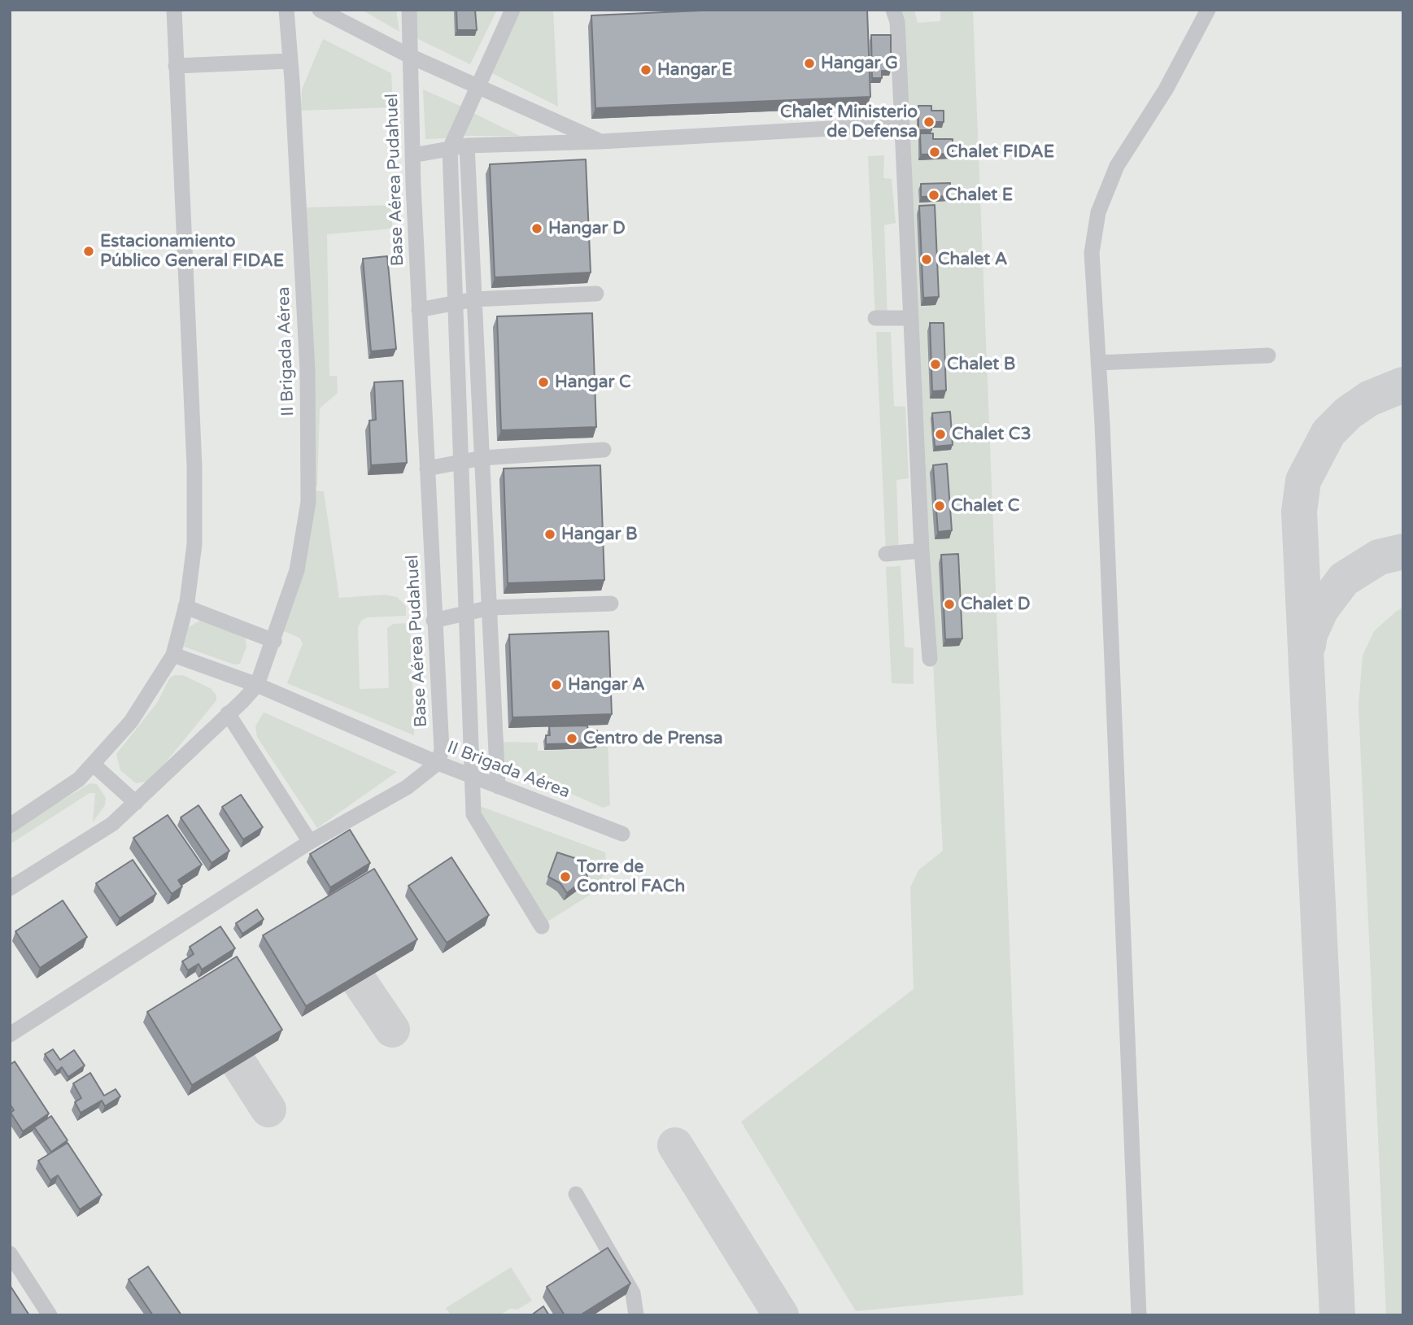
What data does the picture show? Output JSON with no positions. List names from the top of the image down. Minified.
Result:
{"streets":{"street":["Base Aérea Pudahuel","II Brigada Aérea"]},"crossings":[["Base Aérea Pudahuel","II Brigada Aérea"]],"places":["Hangar G","Hangar E","Chalet Ministerio de Defensa","Chalet FIDAE","Chalet E","Hangar D","Estacionamiento Público General FIDAE","Chalet A","Chalet B","Hangar C","Chalet C3","Chalet C","Hangar B","Chalet D","Hangar A","Centro de Prensa","Torre de Control FACh"]}
